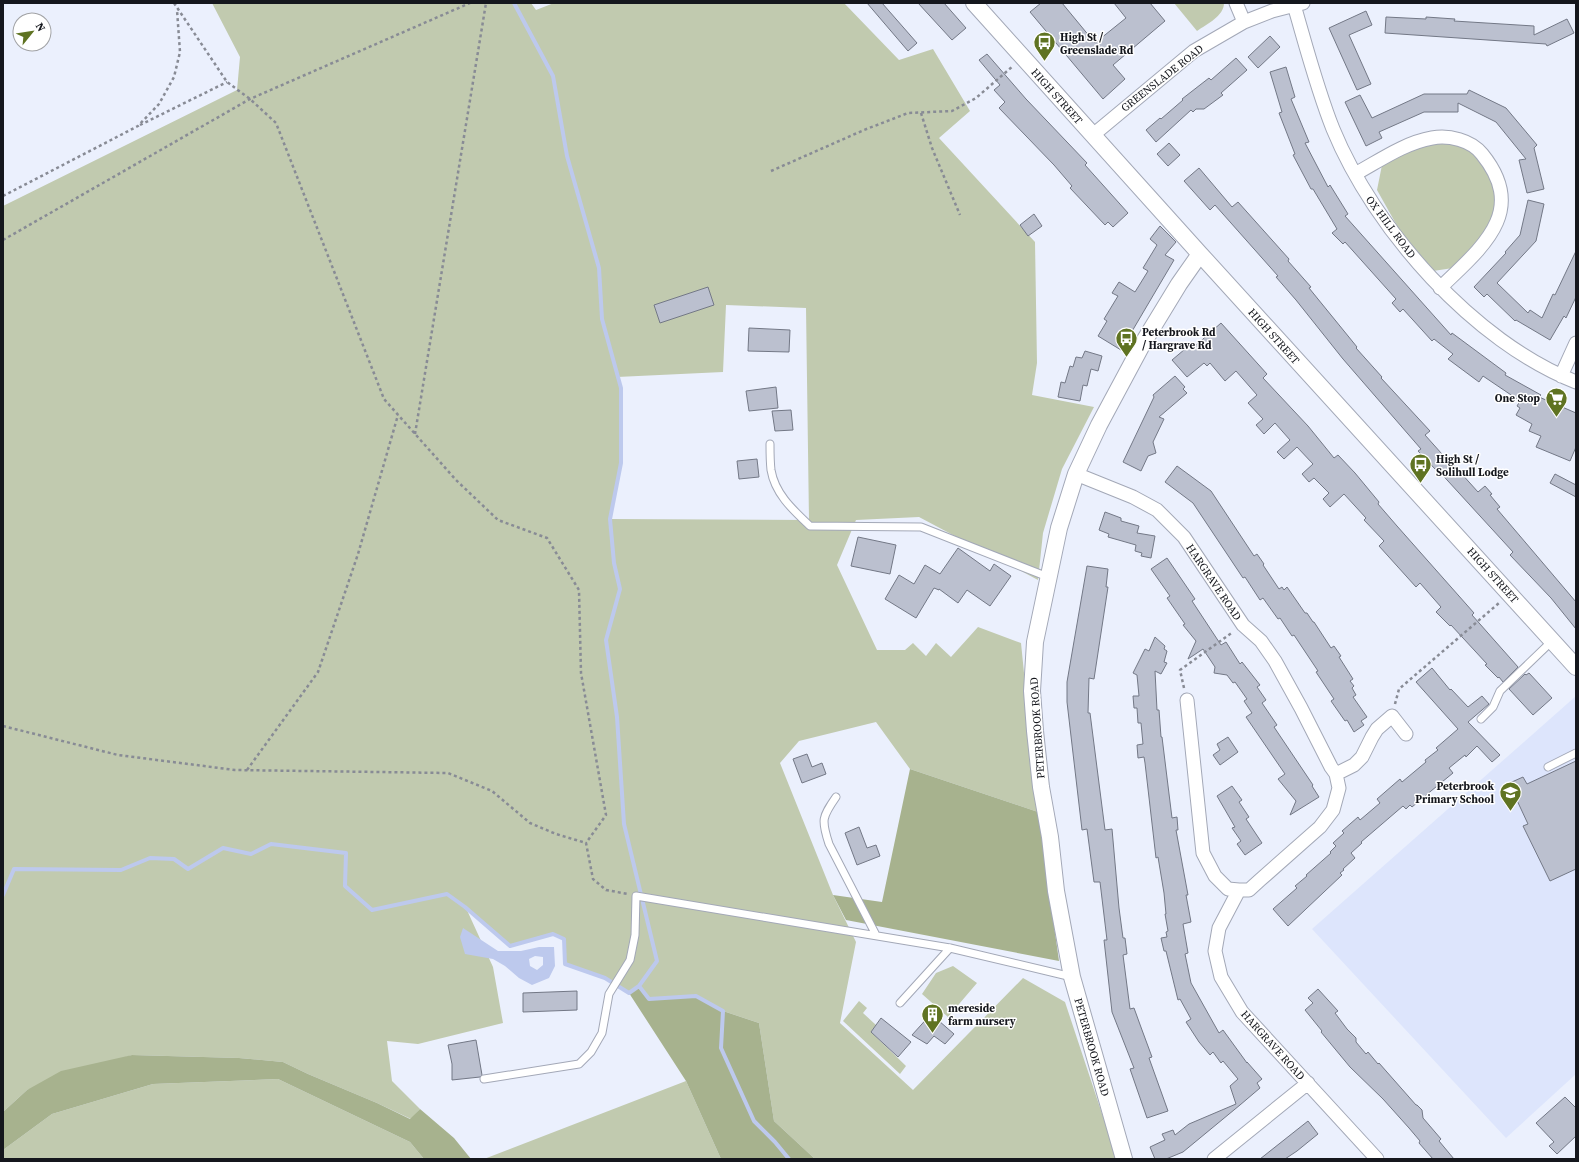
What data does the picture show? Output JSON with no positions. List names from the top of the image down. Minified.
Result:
{"streets":{"street":["GREENSLADE ROAD","HIGH STREET","OX HILL ROAD","HARGRAVE ROAD","PETERBROOK ROAD"]},"crossings":[["GREENSLADE ROAD","HIGH STREET"],["GREENSLADE ROAD","OX HILL ROAD"],["HIGH STREET","PETERBROOK ROAD"],["HARGRAVE ROAD","PETERBROOK ROAD"]],"places":{"bus stop":["High St / Greenslade Rd","Peterbrook Rd / Hargrave Rd","High St / Solihull Lodge"],"supermarket":["One Stop"],"school or university":["Peterbrook Primary School"],"building":["mereside farm nursery"]},"north":"top right"}
